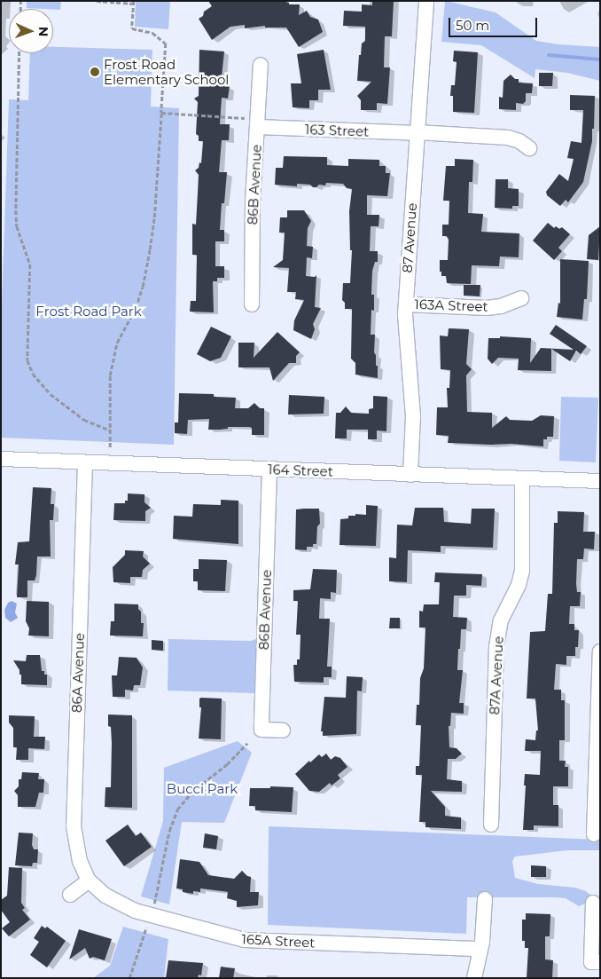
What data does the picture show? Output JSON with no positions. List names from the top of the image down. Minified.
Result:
{"streets":{"street":["163 Street","86B Avenue","87 Avenue","163A Street","164 Street","86A Avenue","87A Avenue","165A Street"]},"crossings":[["163 Street","86B Avenue"],["163 Street","87 Avenue"],["86B Avenue","164 Street"],["87 Avenue","163A Street"],["87 Avenue","164 Street"],["164 Street","86A Avenue"],["164 Street","87A Avenue"],["86A Avenue","165A Street"]],"parks":["Frost Road Park","Bucci Park"],"places":["Frost Road Elementary School"],"scale_bar":"50 m","north":"right"}
